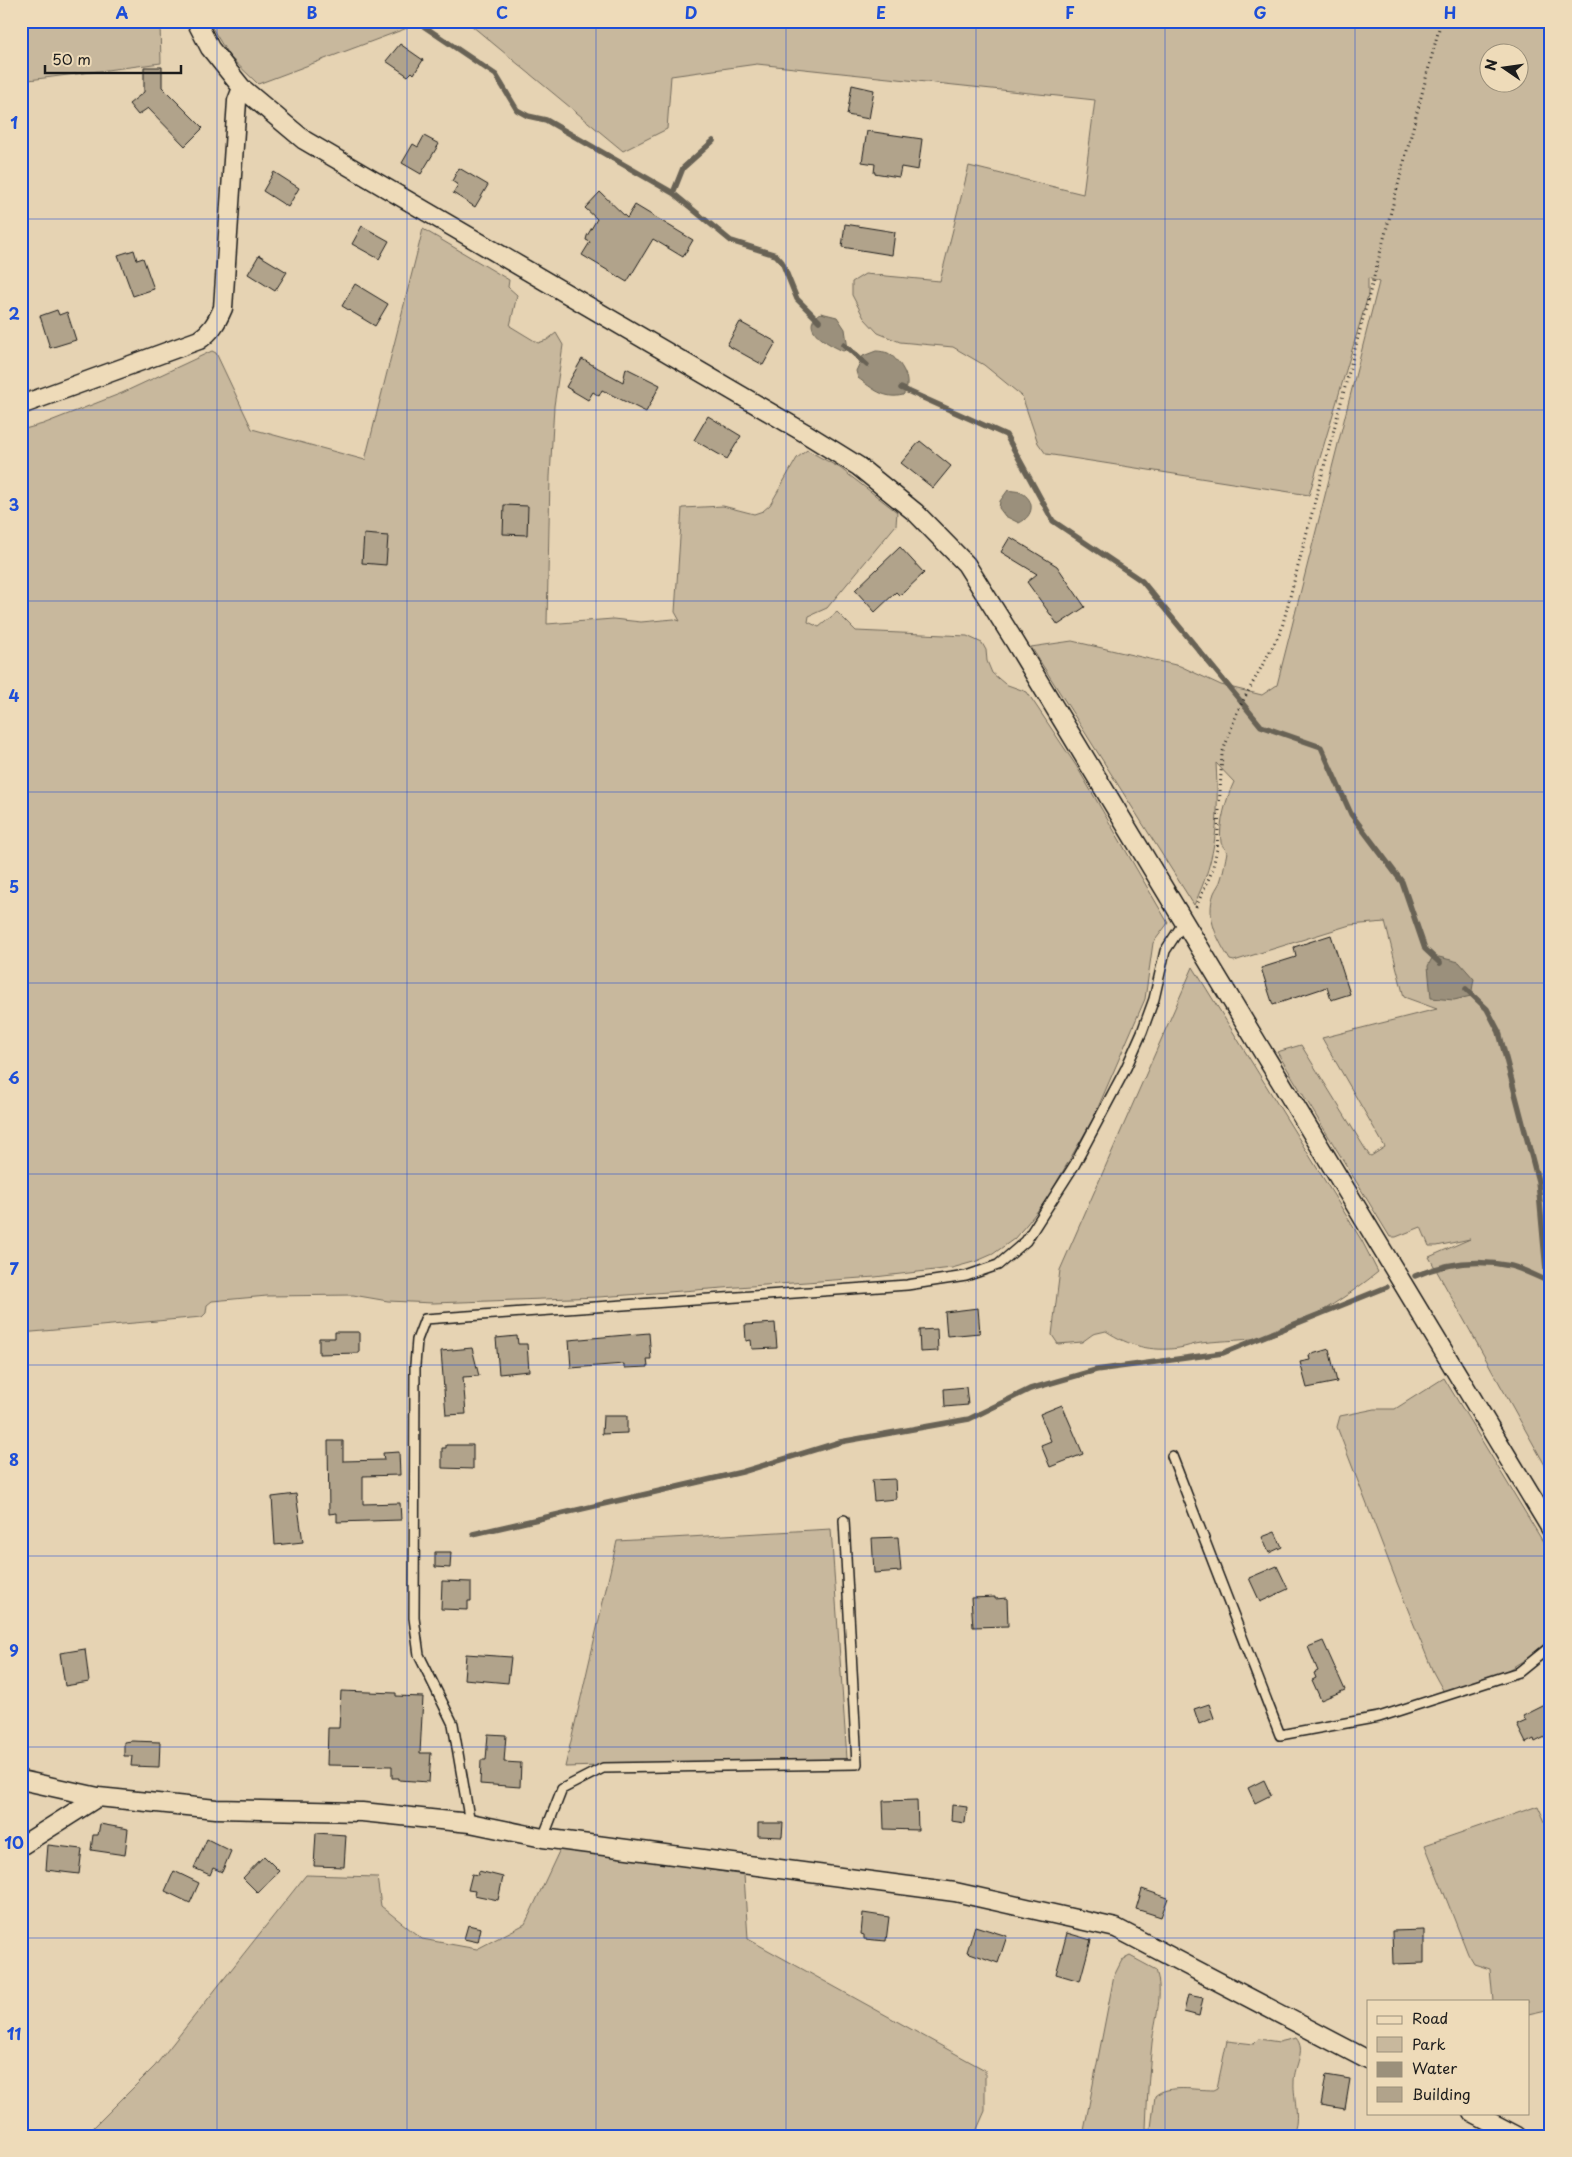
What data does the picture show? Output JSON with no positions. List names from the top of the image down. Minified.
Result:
{"legend":["Road","Park","Water","Building"],"scale_bar":"50 m","north":"left","grid":{"columns":["A","B","C","D","E","F","G","H"],"rows":["1","2","3","4","5","6","7","8","9","10","11"]}}
